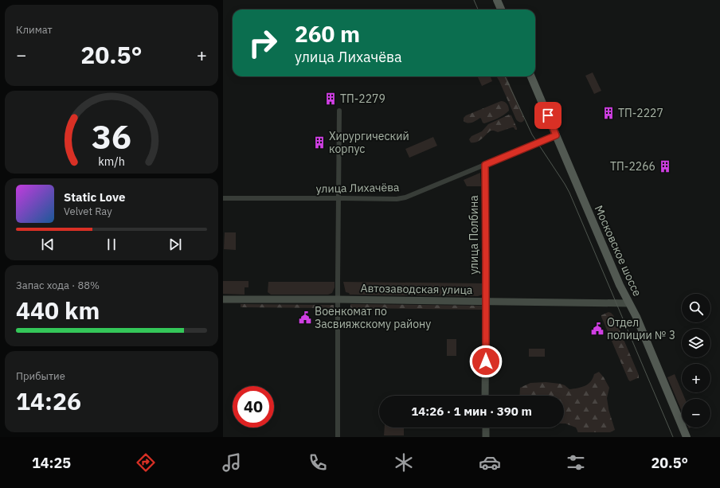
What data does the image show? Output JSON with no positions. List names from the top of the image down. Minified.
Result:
{"streets":{"main road":["Московское шоссе"],"street":["улица Лихачёва","улица Полбина","Автозаводская улица"]},"crossings":[["улица Лихачёва","улица Полбина"],["улица Лихачёва","Московское шоссе"],["улица Полбина","Автозаводская улица"],["Московское шоссе","Автозаводская улица"]],"places":{"building":["ТП-2279","ТП-2227","Хирургический корпус","ТП-2266"],"public building":["Военкомат по Засвияжскому району","Отдел полиции № 3"]},"page":{"tile":["Климат",["Запас хода · 88%","440 km"],["Прибытие","14:26"]],"turn":["260 m","улица Лихачёва"],"heat":["−","20.5°","+"],"song":["Static Love","Velvet Ray"],"map_buttons":["+","−"],"limit":"40","trip":"14:26 · 1 мин · 390 m","tabs":["14:25","20.5°"],"gauge":["36","km/h"]}}
